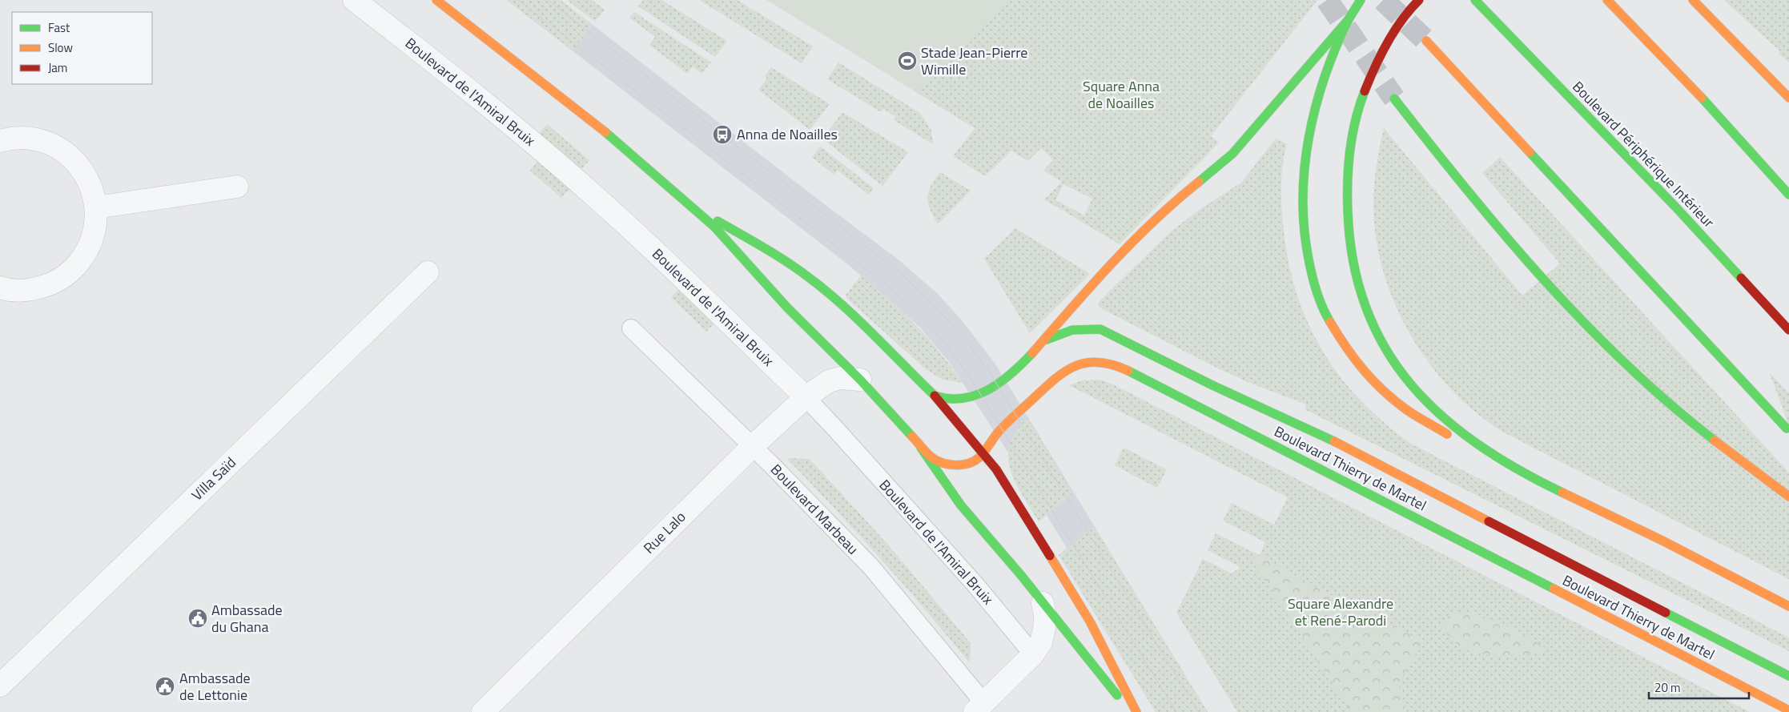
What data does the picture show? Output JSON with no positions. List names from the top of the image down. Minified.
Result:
{"streets":{"main road":["Boulevard Périphérique Intérieur","Boulevard Thierry de Martel"],"street":["Boulevard de l'Amiral Bruix","Villa Saïd","Rue Lalo"],"lane":["Boulevard Marbeau"]},"crossings":[["Boulevard de l'Amiral Bruix","Rue Lalo"],["Boulevard Marbeau","Rue Lalo"]],"parks":["Square Anna de Noailles","Square Alexandre et René-Parodi"],"places":{"sports":["Stade Jean-Pierre Wimille"],"bus stop":["Anna de Noailles"],"public building":["Ambassade du Ghana","Ambassade de Lettonie"]},"legend":["Fast","Slow","Jam"],"scale_bar":"20 m"}
